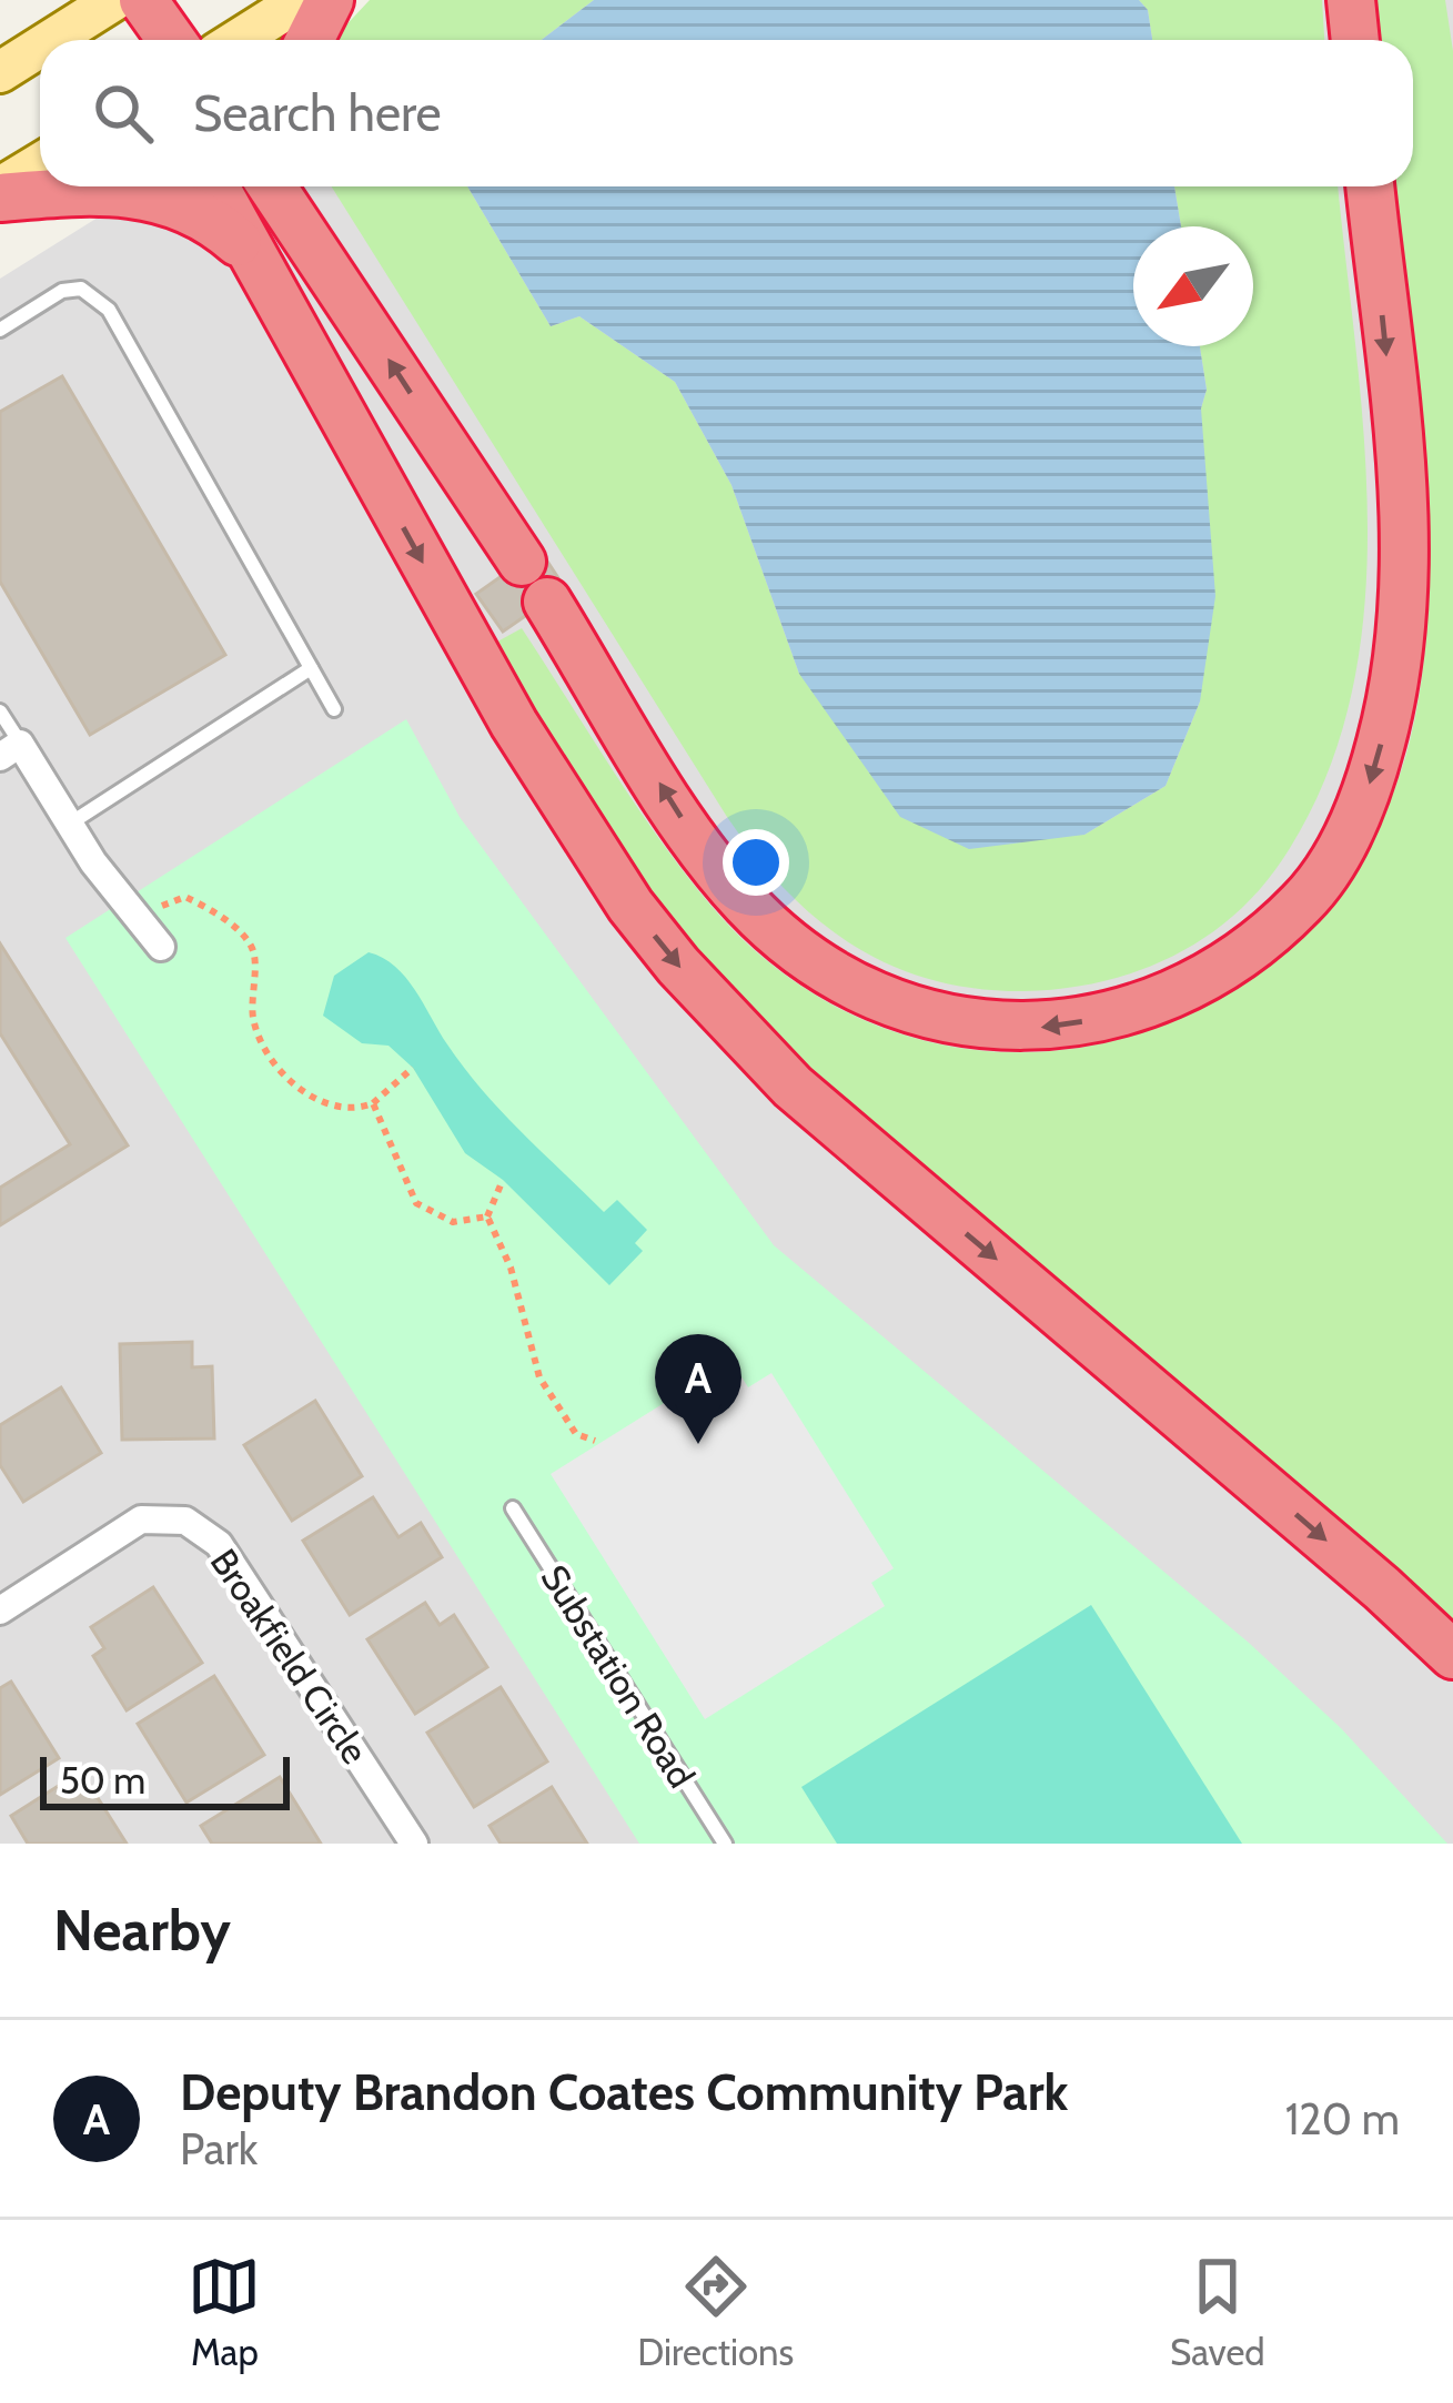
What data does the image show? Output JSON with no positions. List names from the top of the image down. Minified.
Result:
{"streets":{"street":["Broakfield Circle"],"lane":["Substation Road"]},"scale_bar":"50 m","north":"bottom left","page":{"search":"Search here","pins":"A","scale":"50 m","heading":"Nearby","list":[{"mark":"A","name":"Deputy Brandon Coates Community Park","note":"Park","value":"120 m"}],"nav":["Map","Directions","Saved"]}}
